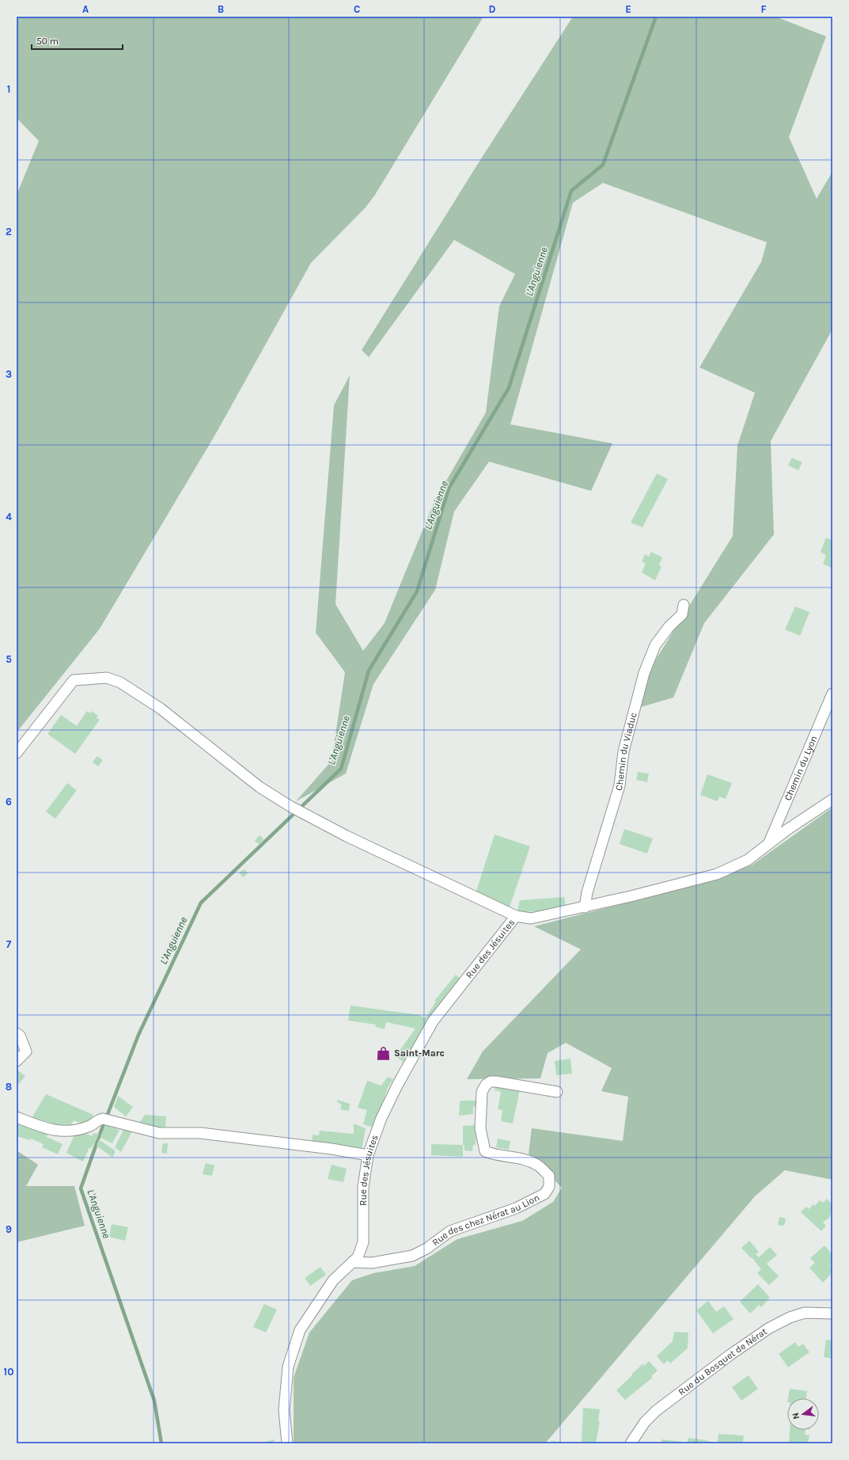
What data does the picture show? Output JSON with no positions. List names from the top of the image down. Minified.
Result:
{"streets":{"street":["Chemin du Viaduc","Chemin du Lyon","Rue des Jésuites","Rue des chez Nérat au Lion","Rue du Bosquet de Nérat"]},"crossings":[["Rue des Jésuites","Rue des chez Nérat au Lion"]],"water":["L'Anguienne"],"places":{"shop":["Saint-Marc"]},"scale_bar":"50 m","north":"left","grid":{"columns":["A","B","C","D","E","F"],"rows":["1","2","3","4","5","6","7","8","9","10"]}}
